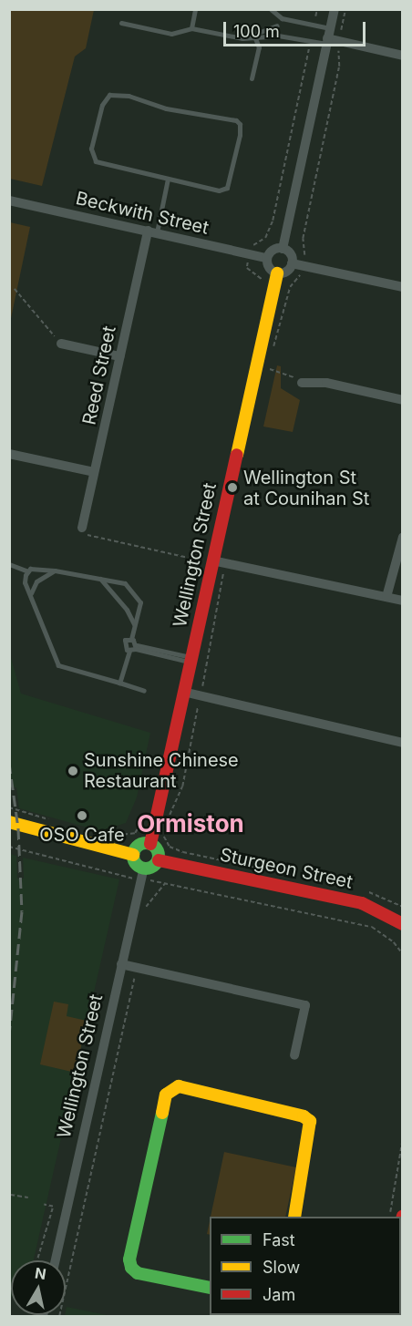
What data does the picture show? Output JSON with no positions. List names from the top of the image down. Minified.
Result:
{"streets":{"street":["Beckwith Street","Reed Street","Wellington Street","Sturgeon Street"]},"crossings":[["Beckwith Street","Reed Street"],["Beckwith Street","Wellington Street"],["Wellington Street","Sturgeon Street"]],"districts":["Ormiston"],"places":["Wellington St at Counihan St","Sunshine Chinese Restaurant","OSO Cafe"],"legend":["Fast","Slow","Jam"],"scale_bar":"100 m","north":"top"}
